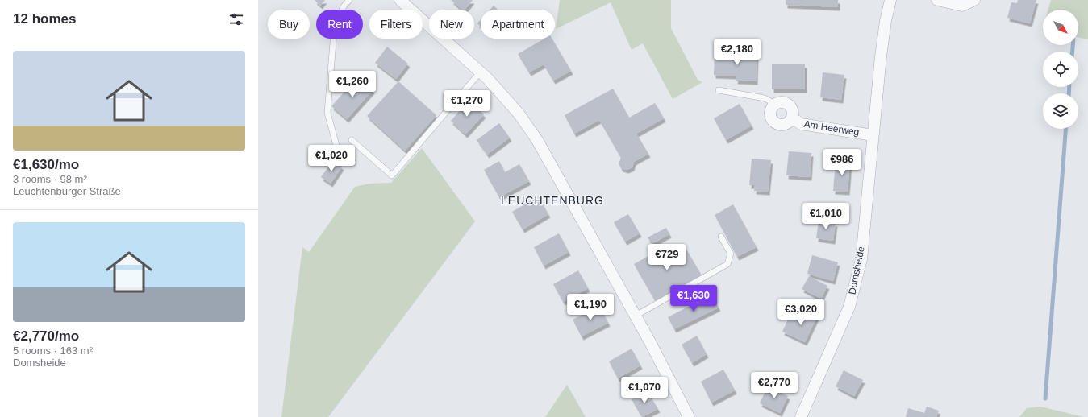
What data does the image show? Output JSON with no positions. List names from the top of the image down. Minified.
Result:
{"streets":{"street":["Am Heerweg","Domsheide"]},"crossings":[["Am Heerweg","Domsheide"]],"districts":["LEUCHTENBURG"],"north":"bottom right","page":{"heading":"12 homes","chip":["Buy","Rent","Filters","New","Apartment"],"list":[{"name":"€1,630/mo","note":"3 rooms · 98 m² · Leuchtenburger Straße"},{"name":"€2,770/mo","note":"5 rooms · 163 m² · Domsheide"}],"price":["€2,180","€1,260","€1,270","€1,020","€986","€1,010","€729","€1,630","€1,190","€3,020","€2,770","€1,070"]}}
